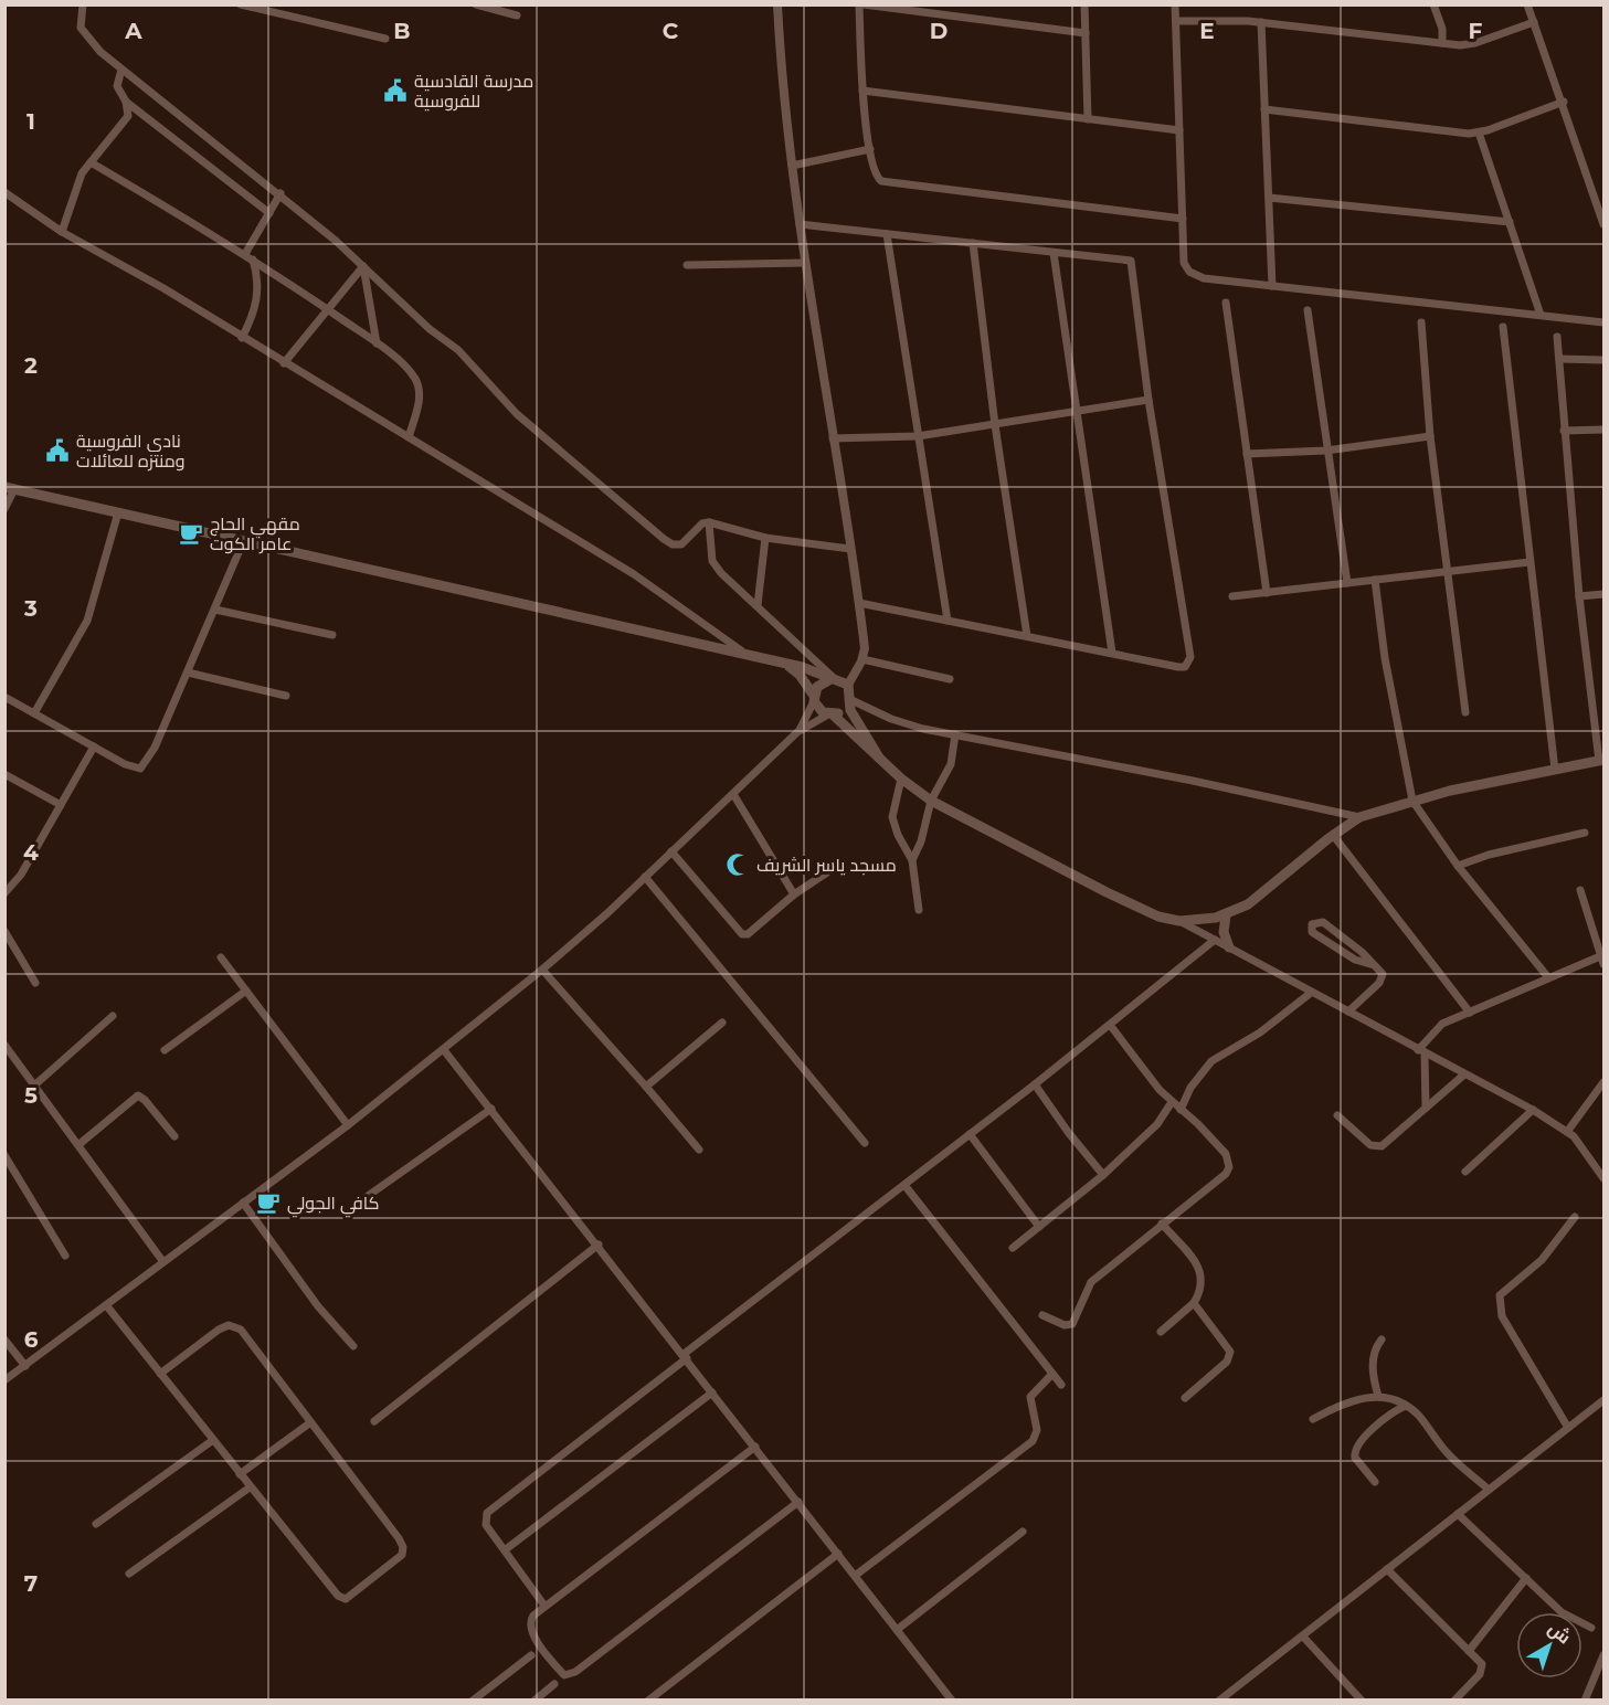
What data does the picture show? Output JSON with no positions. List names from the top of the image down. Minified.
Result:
{"places":{"public building":["مدرسة القادسية للفروسية","نادي الفروسية ومنتزه للعائلات"],"cafe":["مقهي الحاج عامر الكوت","كافي الجولي"],"mosque":["مسجد ياسر الشريف"]},"north":"top right","grid":{"columns":["A","B","C","D","E","F"],"rows":["1","2","3","4","5","6","7"]}}
